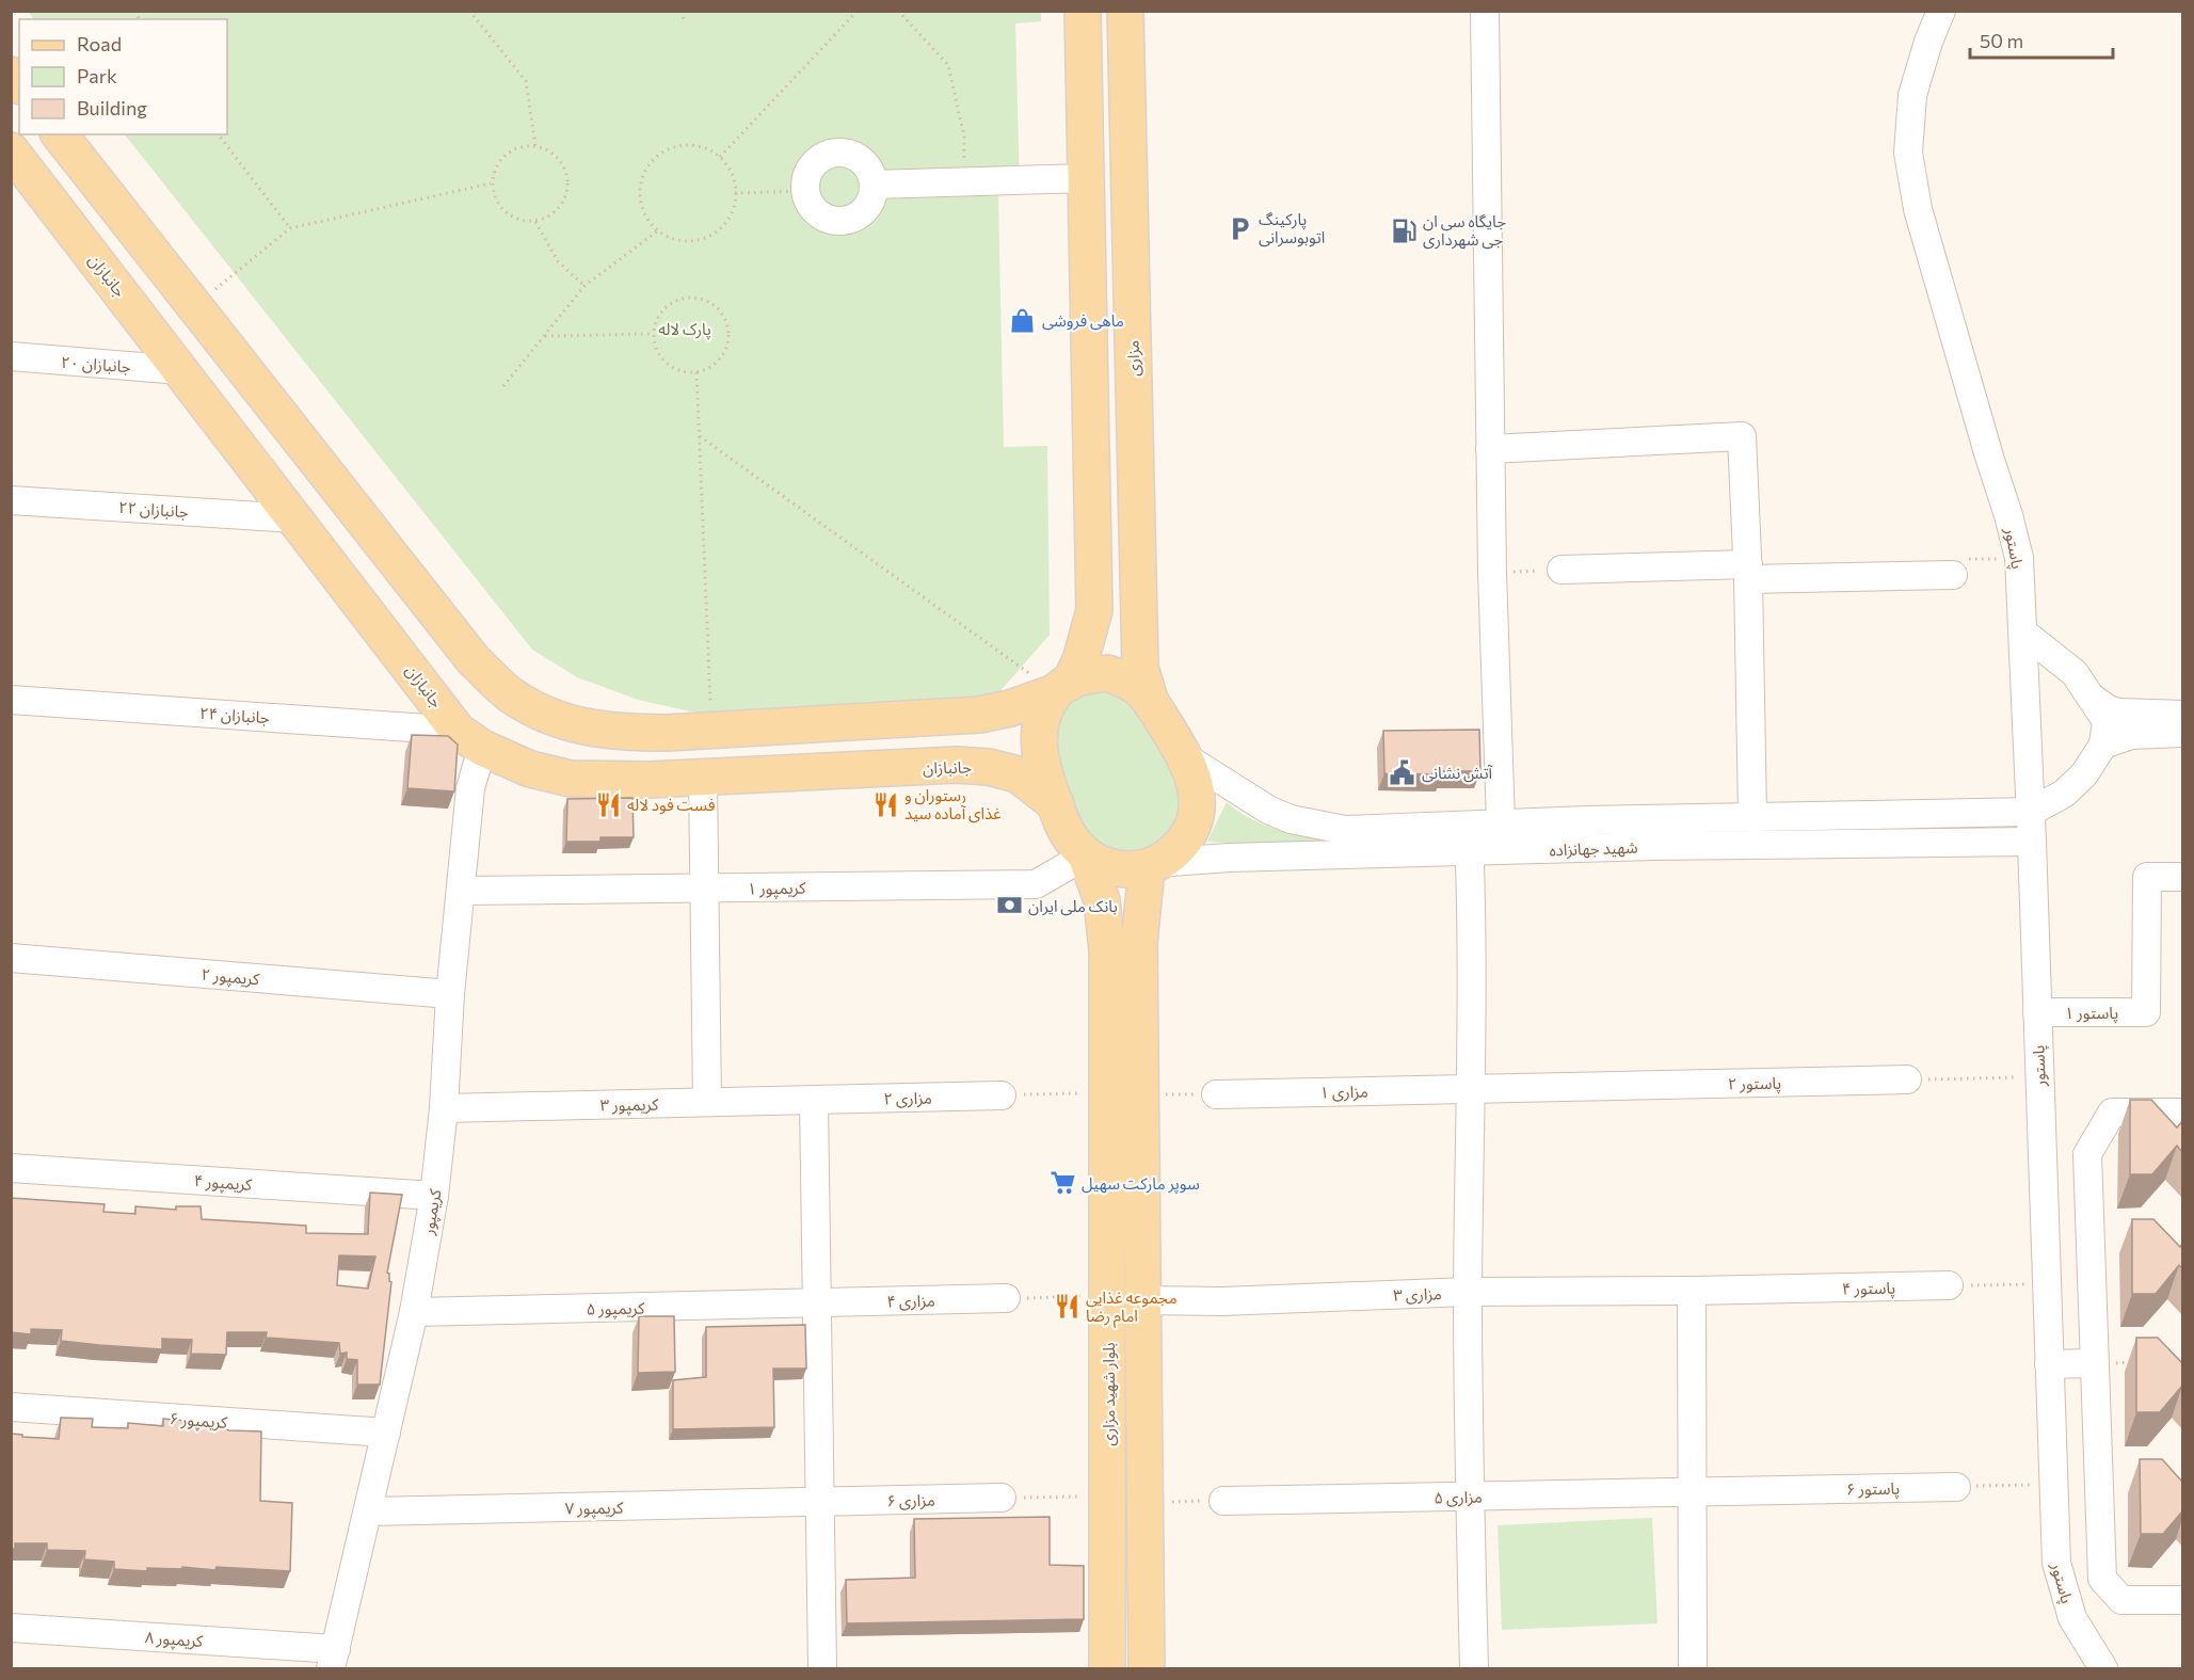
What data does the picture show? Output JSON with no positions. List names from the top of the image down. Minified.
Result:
{"streets":{"main road":["جانبازان","مزاری","بلوار شهید مزاری"],"street":["جانبازان ۲۰","جانبازان ۲۲","پاستور","جانبازان ۲۴","شهید جهانزاده","کریمپور ۱","کریمپور ۲","پاستور ۱","پاستور ۲","مزاری ۱","مزاری ۲","کریمپور ۳","کریمپور ۴","کریمپور","پاستور ۴","مزاری ۳","مزاری ۴","کریمپور ۵","کریمپور ۶","پاستور ۶","مزاری ۵","مزاری ۶","کریمپور ۷","کریمپور ۸"]},"crossings":[["جانبازان","مزاری"],["جانبازان","جانبازان ۲۰"],["جانبازان","جانبازان ۲۲"],["جانبازان","جانبازان ۲۴"],["جانبازان","شهید جهانزاده"],["جانبازان","کریمپور ۱"],["جانبازان","کریمپور"],["جانبازان","بلوار شهید مزاری"],["مزاری","شهید جهانزاده"],["مزاری","کریمپور ۱"],["مزاری","بلوار شهید مزاری"],["پاستور","شهید جهانزاده"],["پاستور","پاستور ۱"],["جانبازان ۲۴","کریمپور"],["شهید جهانزاده","کریمپور ۱"],["شهید جهانزاده","بلوار شهید مزاری"],["کریمپور ۱","کریمپور"],["کریمپور ۱","بلوار شهید مزاری"],["کریمپور ۲","کریمپور"],["پاستور ۲","مزاری ۱"],["مزاری ۲","کریمپور ۳"],["کریمپور ۳","کریمپور"],["کریمپور ۴","کریمپور"],["کریمپور","کریمپور ۵"],["کریمپور","کریمپور ۶"],["کریمپور","کریمپور ۷"],["کریمپور","کریمپور ۸"],["پاستور ۴","مزاری ۳"],["مزاری ۳","بلوار شهید مزاری"],["مزاری ۴","کریمپور ۵"],["پاستور ۶","مزاری ۵"],["مزاری ۶","کریمپور ۷"]],"parks":["پارک لاله"],"places":{"parking":["پارکینگ اتوبوسرانی"],"fuel station":["جایگاه سی ان جی شهرداری"],"shop":["ماهی فروشی"],"public building":["آتش نشانی"],"restaurant":["فست فود لاله","رستوران و غذای آماده سید","مجموعه غذایی امام رضا"],"bank":["بانک ملی ایران"],"supermarket":["سوپر مارکت سهیل"]},"legend":["Road","Park","Building"],"scale_bar":"50 m"}
